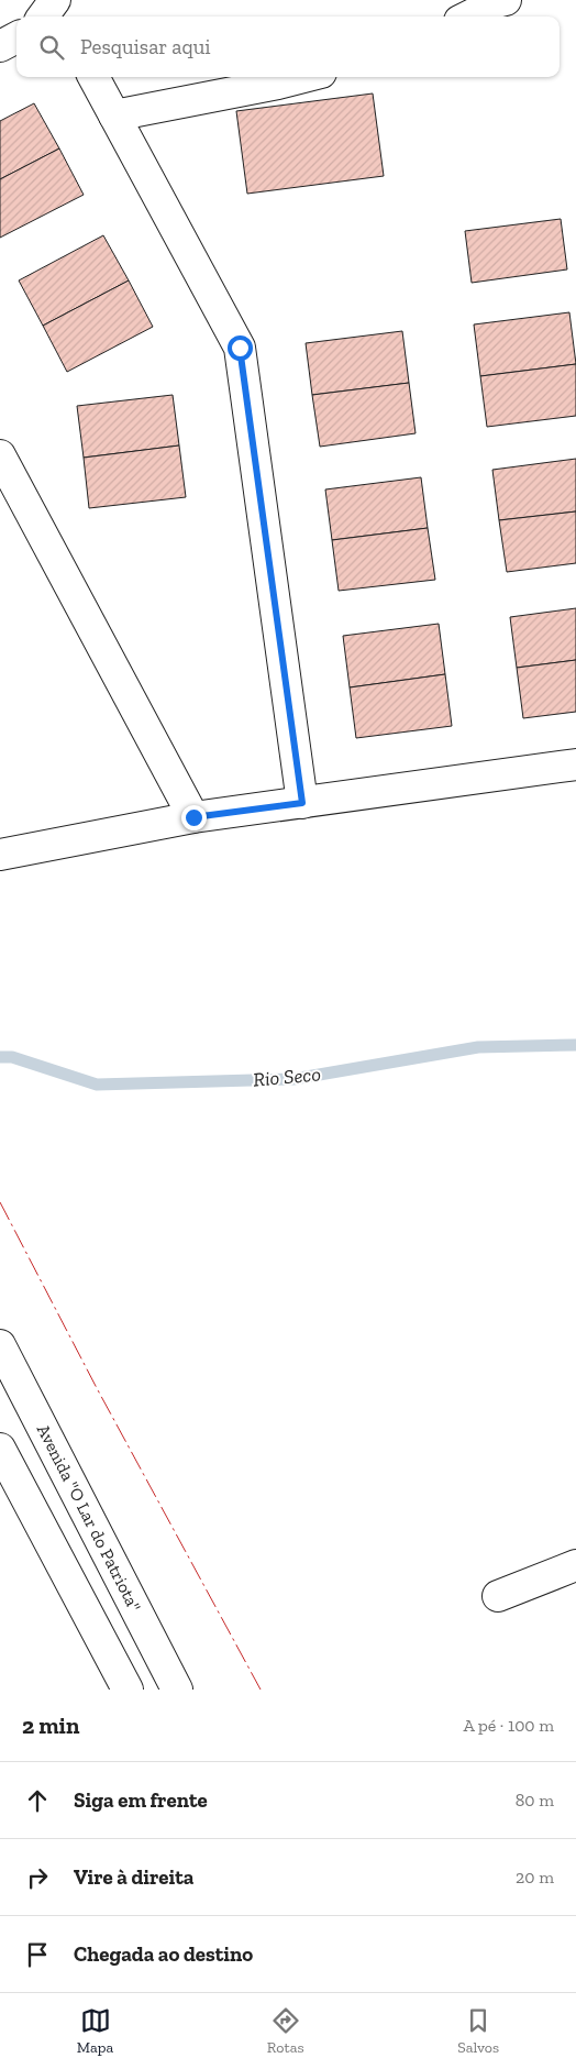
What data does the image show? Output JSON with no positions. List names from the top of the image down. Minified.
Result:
{"streets":{"street":["Avenida \"O Lar do Patriota\""]},"water":["Rio Seco"],"page":{"search":"Pesquisar aqui","heading":["2 min","A pé · 100 m"],"list":[["Siga em frente","80 m"],["Vire à direita","20 m"],"Chegada ao destino"],"nav":["Mapa","Rotas","Salvos"]}}
